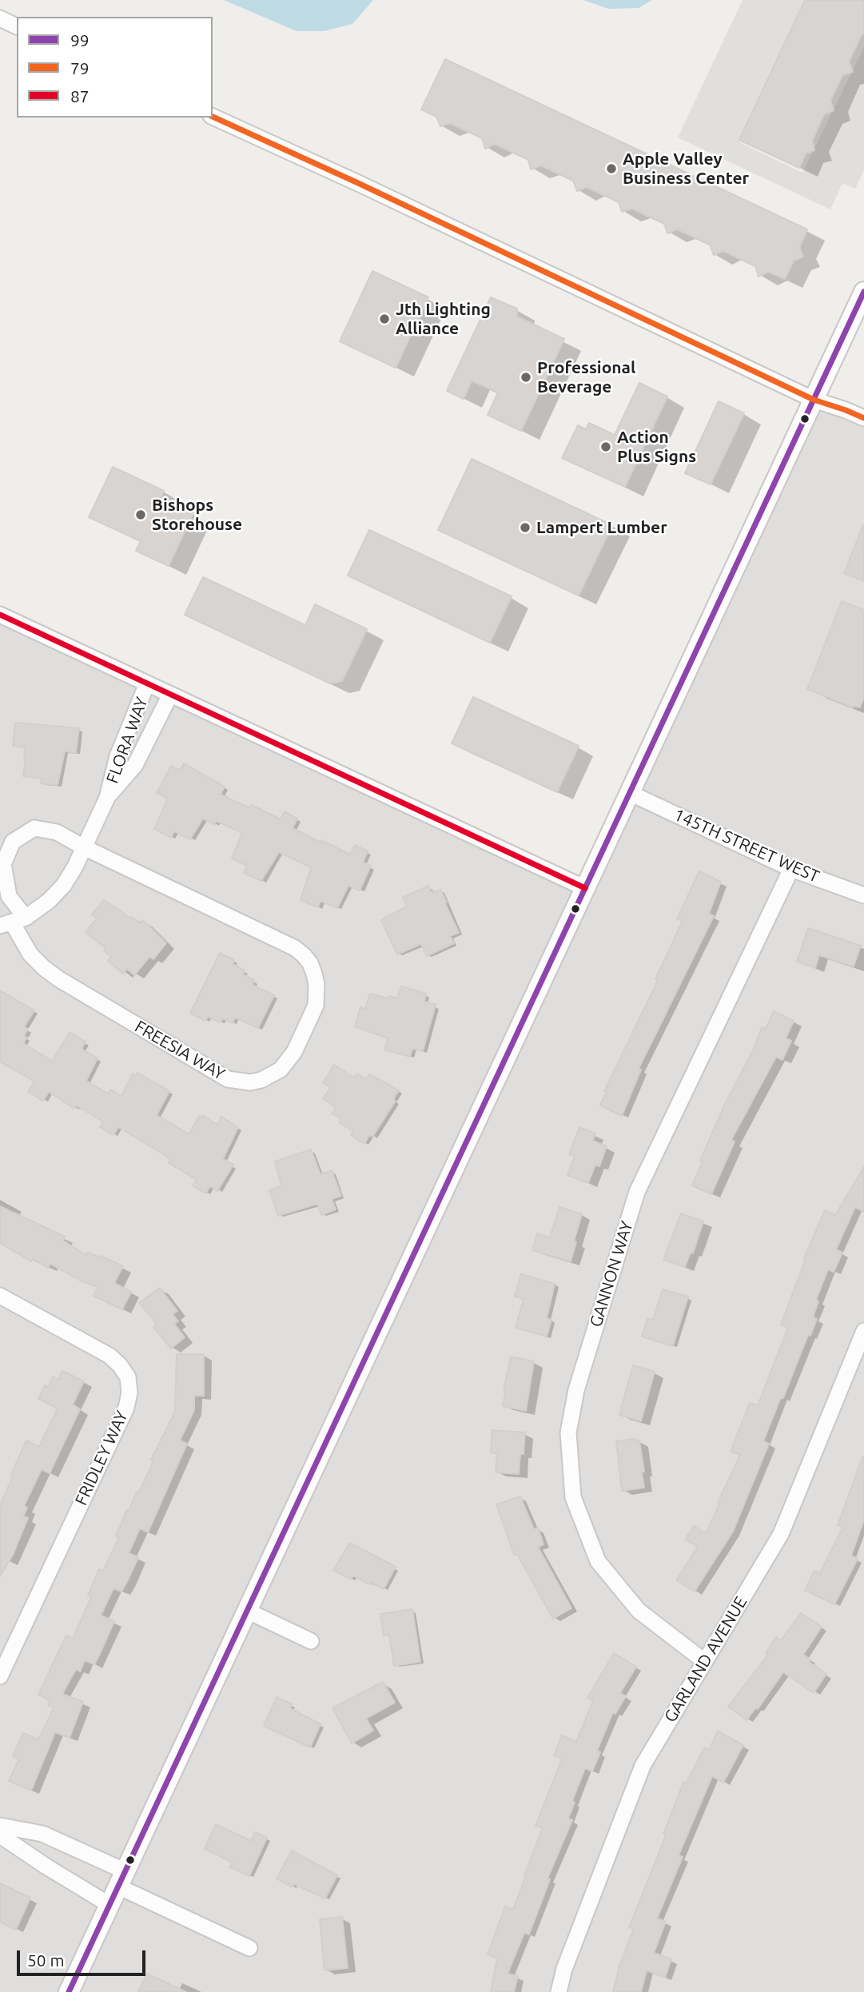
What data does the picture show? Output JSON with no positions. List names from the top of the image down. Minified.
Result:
{"streets":{"street":["FLORA WAY","145TH STREET WEST","FREESIA WAY","GANNON WAY","FRIDLEY WAY","GARLAND AVENUE"]},"crossings":[["FLORA WAY","FREESIA WAY"],["145TH STREET WEST","GANNON WAY"],["GANNON WAY","GARLAND AVENUE"]],"places":["Apple Valley Business Center","Jth Lighting Alliance","Professional Beverage","Action Plus Signs","Bishops Storehouse","Lampert Lumber"],"lines":["transit line 79","transit line 99","transit line 87"],"legend":["99","79","87"],"scale_bar":"50 m"}
